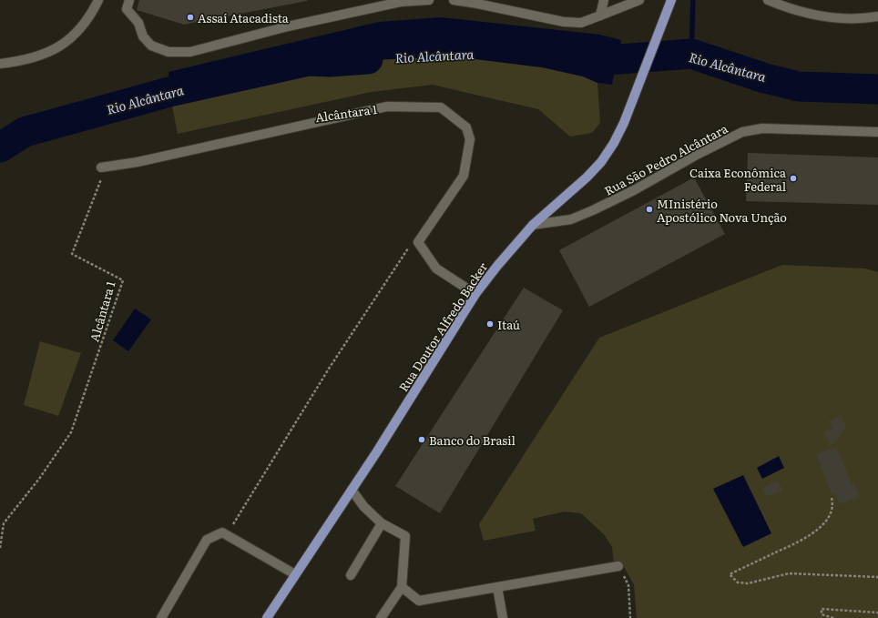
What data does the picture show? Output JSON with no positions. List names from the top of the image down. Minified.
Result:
{"streets":{"main road":["Rua Doutor Alfredo Backer"],"street":["Rua São Pedro Alcântara"],"path":["Alcântara 1"]},"crossings":[["Rua São Pedro Alcântara","Rua Doutor Alfredo Backer"]],"water":["Rio Alcântara"],"places":["Assaí Atacadista","Caixa Econômica Federal","MInistério Apostólico Nova Unção","Itaú","Banco do Brasil"]}
